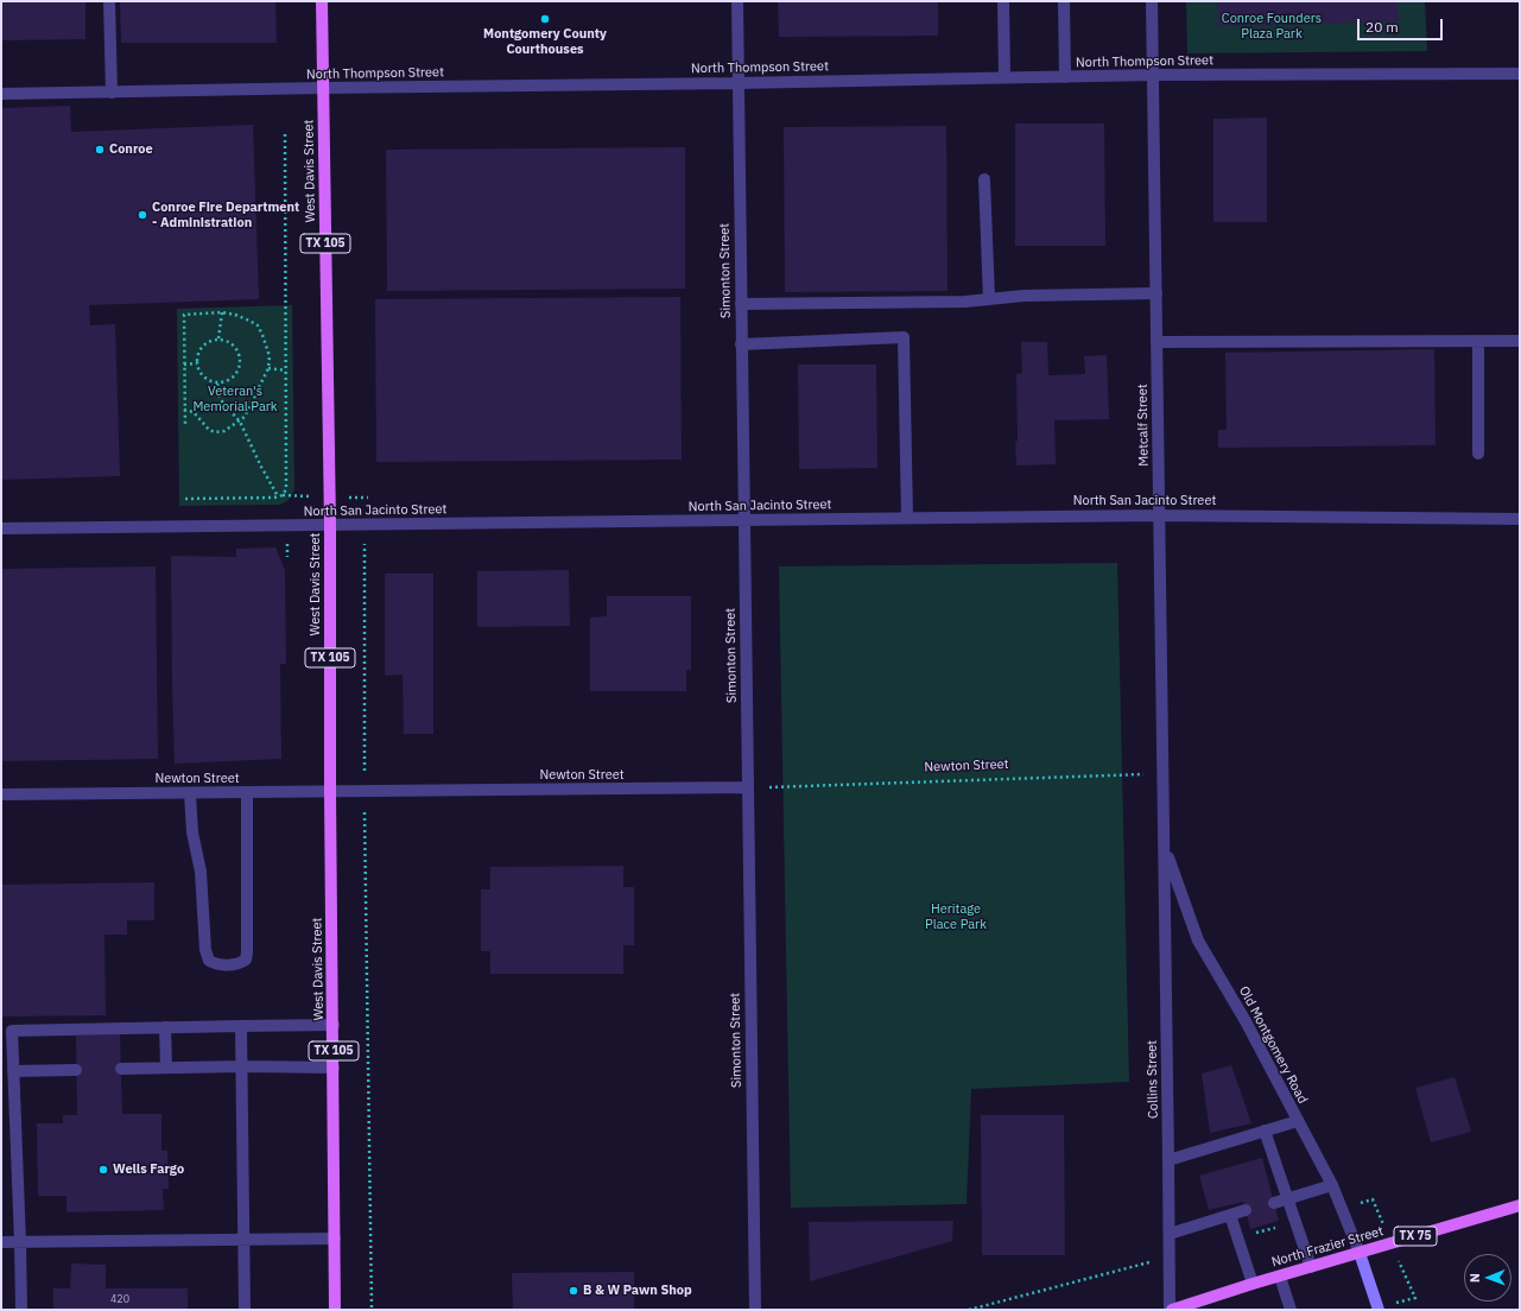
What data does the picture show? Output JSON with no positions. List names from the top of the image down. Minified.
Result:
{"streets":{"main road":["West Davis Street","TX 105","TX 75","North Frazier Street"],"street":["North Thompson Street","Simonton Street","Metcalf Street","North San Jacinto Street","Newton Street","Old Montgomery Road","Collins Street"]},"crossings":[["North Thompson Street","West Davis Street"],["North Thompson Street","Simonton Street"],["North Thompson Street","Metcalf Street"],["West Davis Street","North San Jacinto Street"],["West Davis Street","Newton Street"],["Simonton Street","North San Jacinto Street"],["Simonton Street","Newton Street"],["Metcalf Street","North San Jacinto Street"],["Metcalf Street","Newton Street"],["Metcalf Street","Old Montgomery Road"],["Metcalf Street","Collins Street"],["Old Montgomery Road","Collins Street"],["Old Montgomery Road","North Frazier Street"],["Collins Street","North Frazier Street"]],"parks":["Conroe Founders Plaza Park","Veteran's Memorial Park","Heritage Place Park"],"places":["Montgomery County Courthouses","Conroe","Conroe Fire Department - Administration","Wells Fargo","B & W Pawn Shop"],"house_numbers":["420"],"scale_bar":"20 m","north":"left"}
